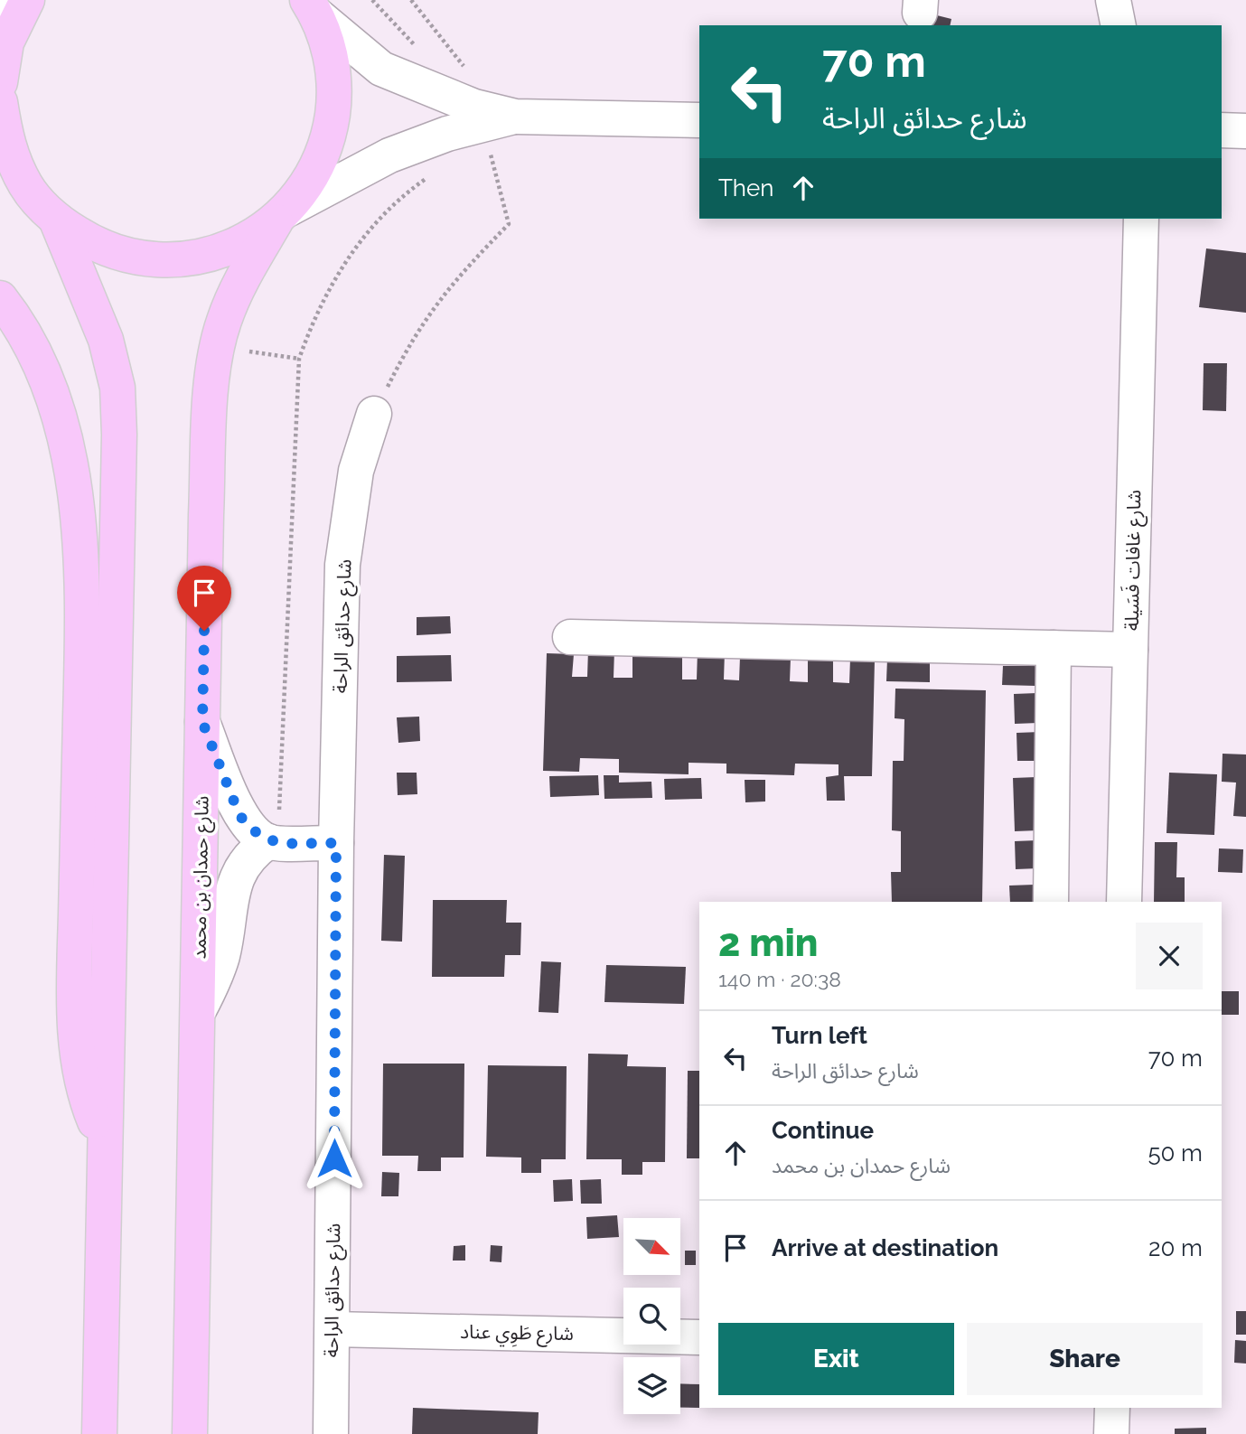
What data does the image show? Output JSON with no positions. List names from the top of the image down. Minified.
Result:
{"streets":{"main road":["شارع حمدان بن محمد"],"street":["شارع غافات فَسَيلة","شارع حدائق الراحة","شارع طَوِي عناد"]},"crossings":[["شارع حدائق الراحة","شارع طَوِي عناد"]],"north":"bottom right","page":{"turn":["70 m","شارع حدائق الراحة"],"then":"Then","heading":["2 min","140 m · 20:38"],"list":[{"name":"Turn left","note":"شارع حدائق الراحة","value":"70 m"},{"name":"Continue","note":"شارع حمدان بن محمد","value":"50 m"},{"name":"Arrive at destination","value":"20 m"}],"buttons":["Exit","Share"]}}
